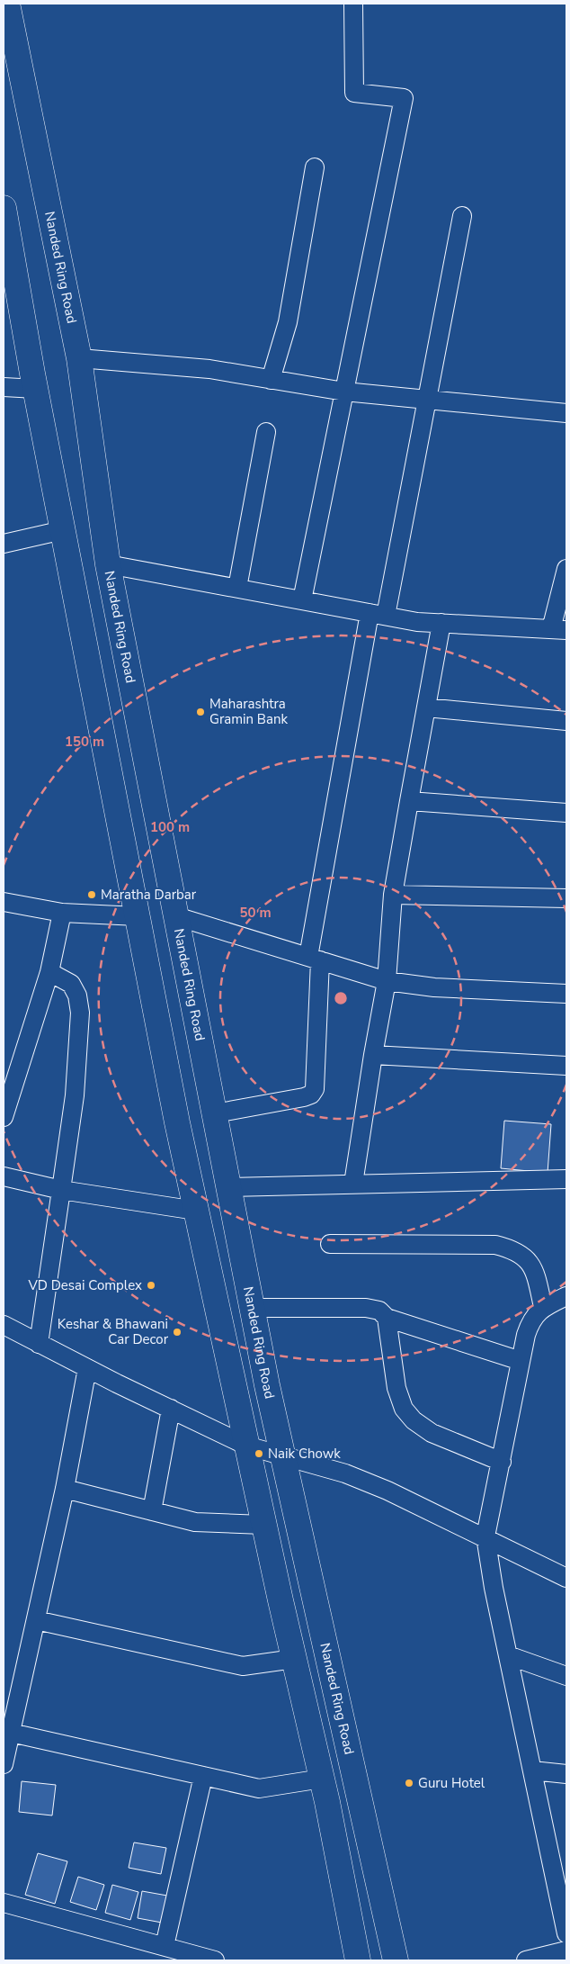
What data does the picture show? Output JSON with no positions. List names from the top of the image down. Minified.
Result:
{"streets":{"highway":["Nanded Ring Road"]},"places":["Maharashtra Gramin Bank","Maratha Darbar","VD Desai Complex","Keshar & Bhawani Car Decor","Naik Chowk","Guru Hotel"],"rings":["150 m","100 m","50 m"]}
